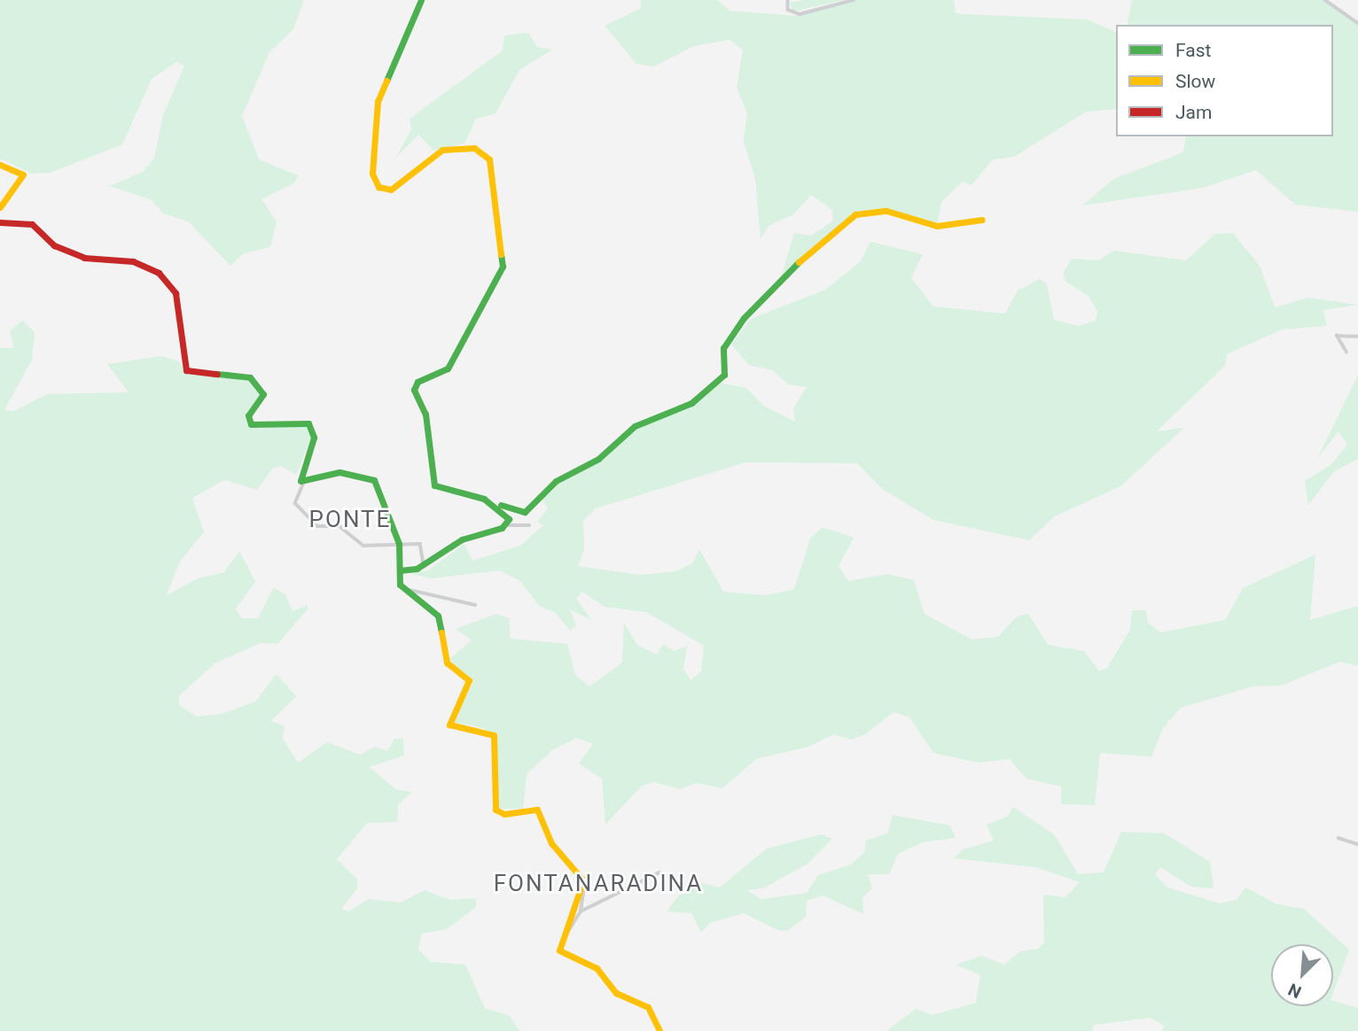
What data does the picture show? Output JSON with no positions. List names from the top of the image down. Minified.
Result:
{"districts":["PONTE","FONTANARADINA"],"legend":["Fast","Slow","Jam"],"north":"bottom left"}
